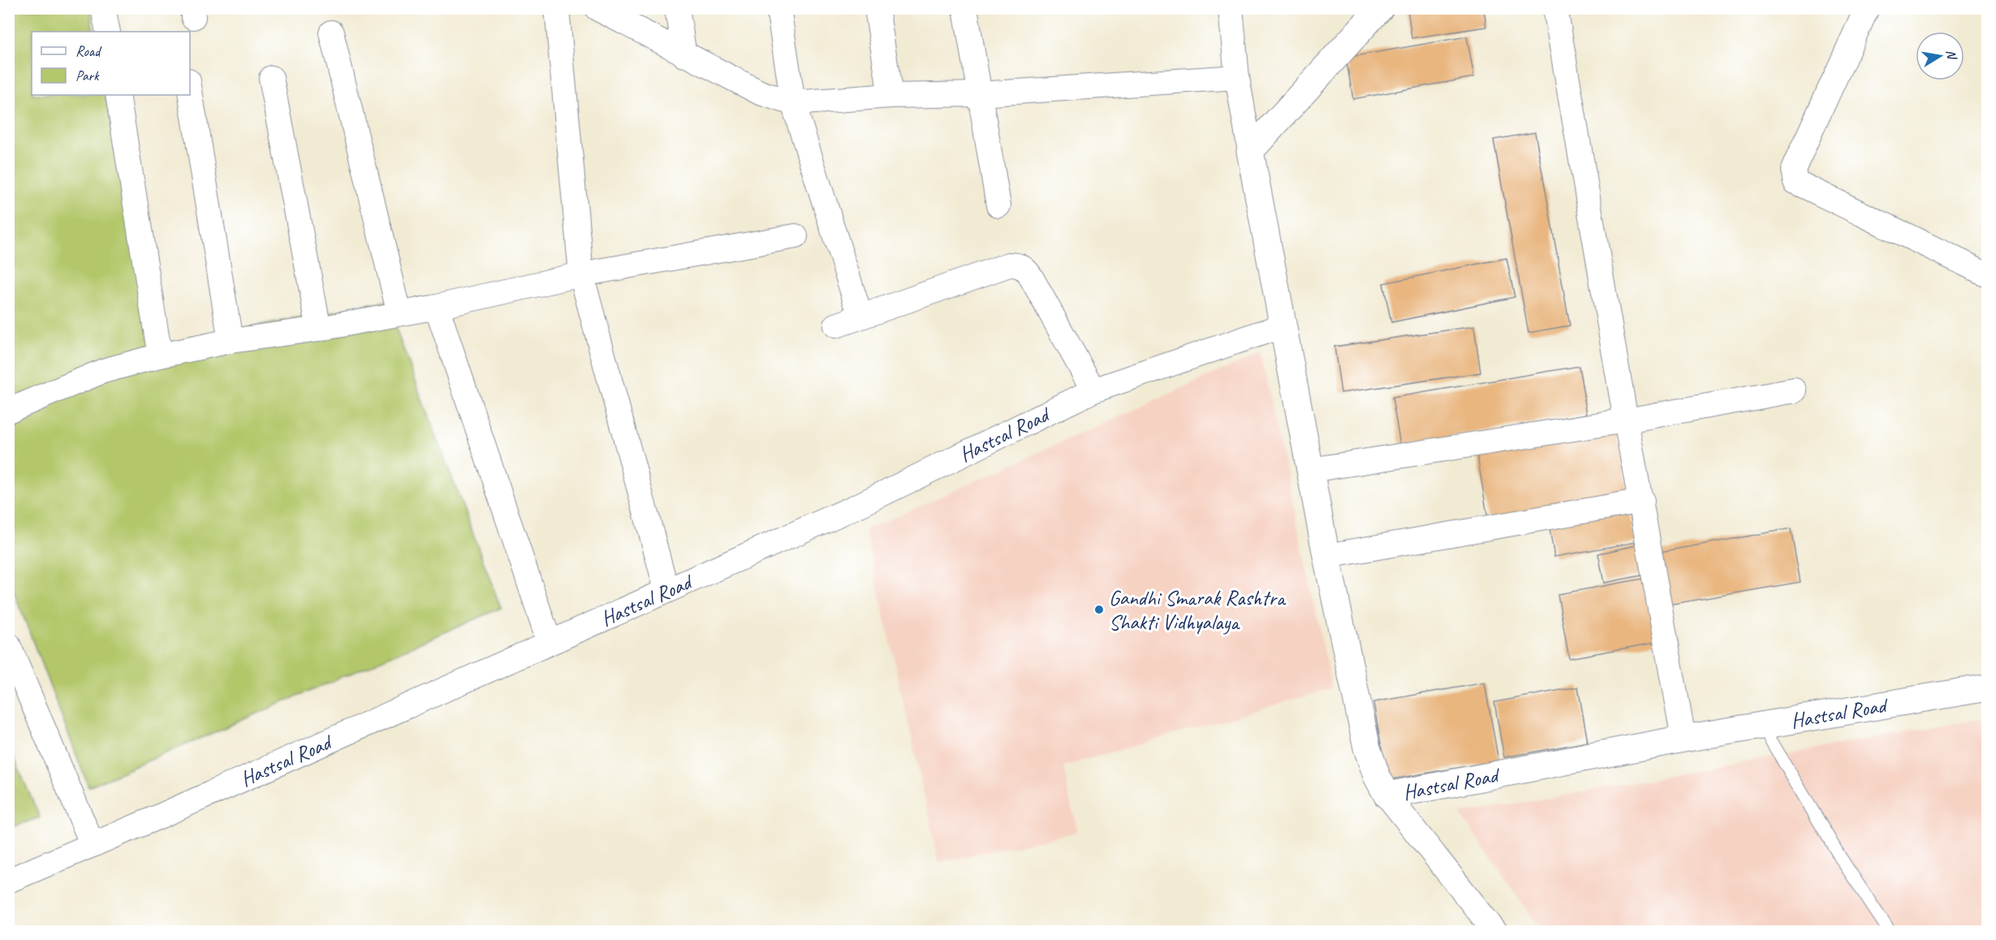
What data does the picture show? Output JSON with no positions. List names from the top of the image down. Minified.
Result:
{"streets":{"street":["Hastsal Road"]},"places":["Gandhi Smarak Rashtra Shakti Vidhyalaya"],"legend":["Road","Park"],"north":"right"}
